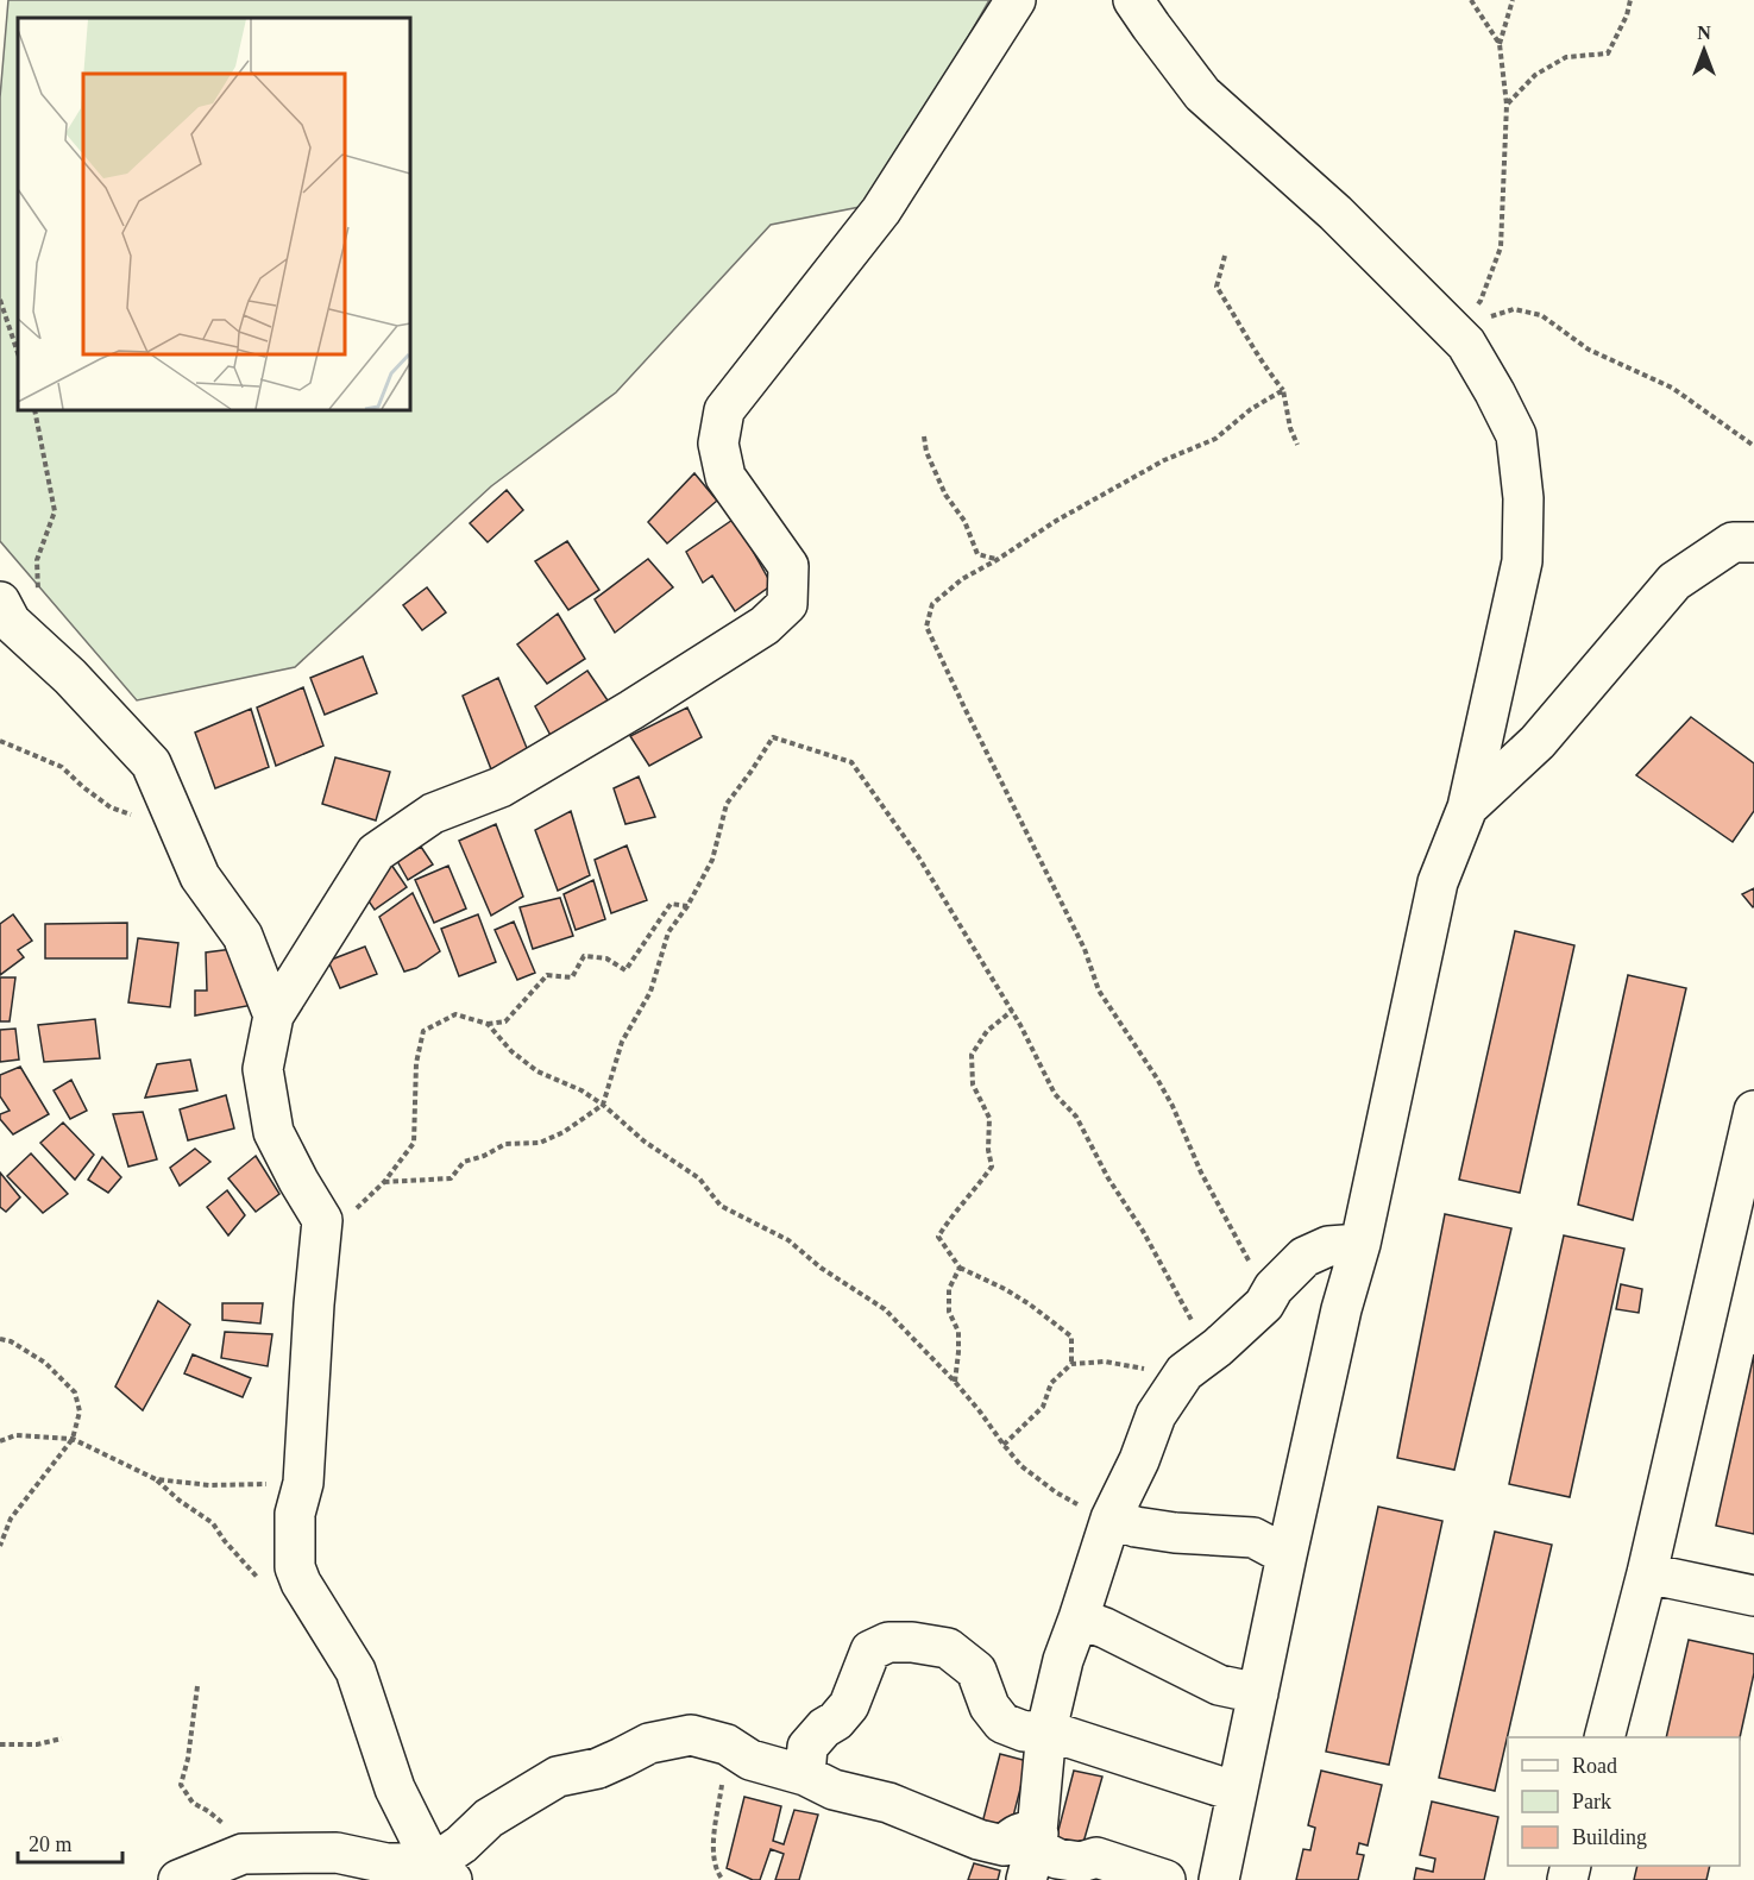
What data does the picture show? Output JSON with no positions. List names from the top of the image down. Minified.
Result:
{"legend":["Road","Park","Building"],"scale_bar":"20 m","north":"top"}
